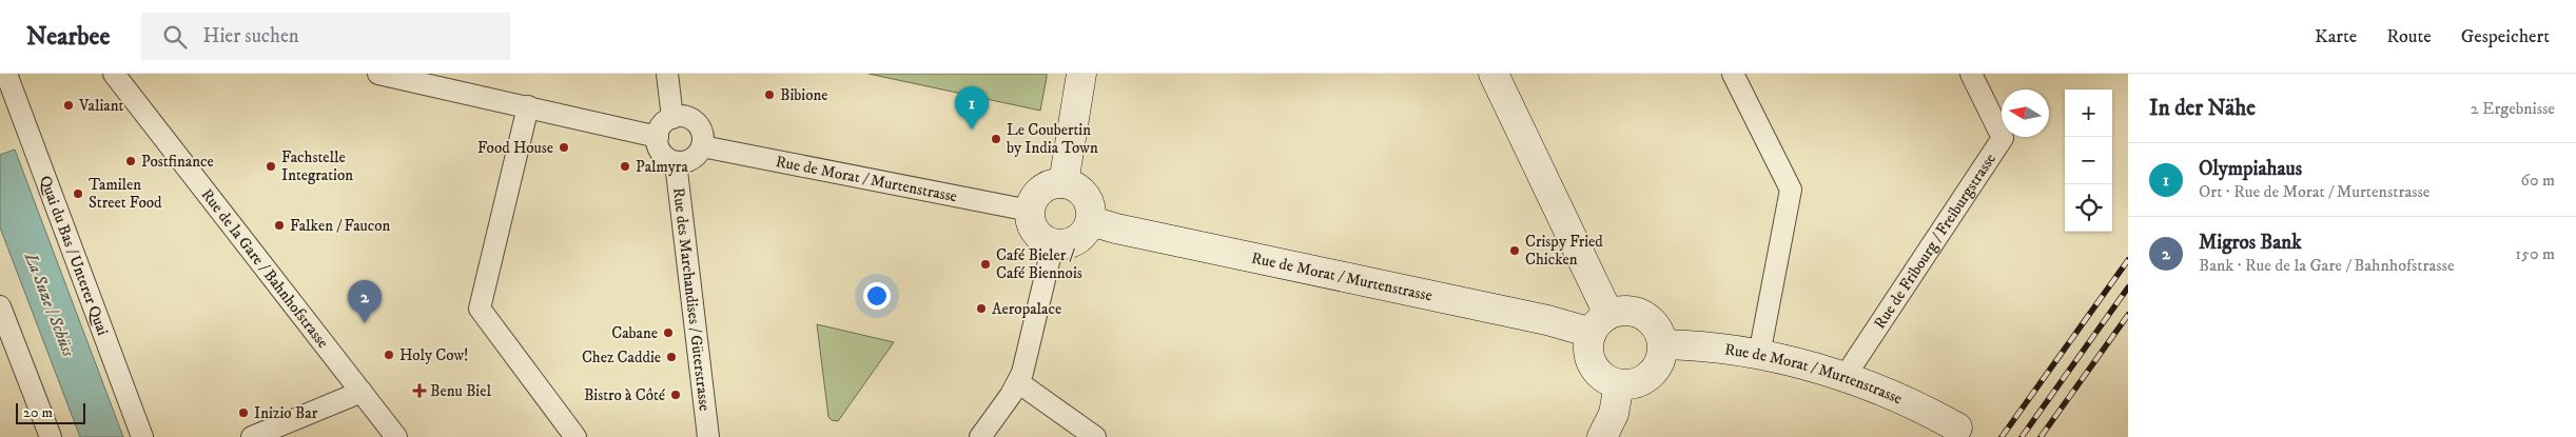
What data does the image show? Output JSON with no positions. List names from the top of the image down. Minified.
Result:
{"streets":{"main road":["Rue de Morat / Murtenstrasse"],"street":["Rue de Fribourg / Freiburgstrasse","Quai du Bas / Unterer Quai","Rue de la Gare / Bahnhofstrasse","Rue des Marchandises / Güterstrasse"]},"crossings":[["Rue de Morat / Murtenstrasse","Rue de Fribourg / Freiburgstrasse"],["Rue de Morat / Murtenstrasse","Rue des Marchandises / Güterstrasse"]],"water":["La Suze / Schüss"],"places":{"other":["Bibione","Valiant","Le Coubertin by India Town","Food House","Postfinance","Fachstelle Integration","Palmyra","Tamilen Street Food","Falken / Faucon","Crispy Fried Chicken","Café Bieler / Café Biennois","Aeropalace","Cabane","Holy Cow!","Chez Caddie","Bistro à Côté","Inizio Bar"],"health":["Benu Biel"]},"scale_bar":"20 m","north":"left","page":{"header":"Nearbee","search":"Hier suchen","nav":["Karte","Route","Gespeichert"],"heading":["In der Nähe","2 Ergebnisse"],"pins":["1","2"],"map_buttons":["+","−"],"list":[{"mark":"1","name":"Olympiahaus","note":"Ort · Rue de Morat / Murtenstrasse","value":"60 m"},{"mark":"2","name":"Migros Bank","note":"Bank · Rue de la Gare / Bahnhofstrasse","value":"150 m"}],"scale":"20 m"}}
